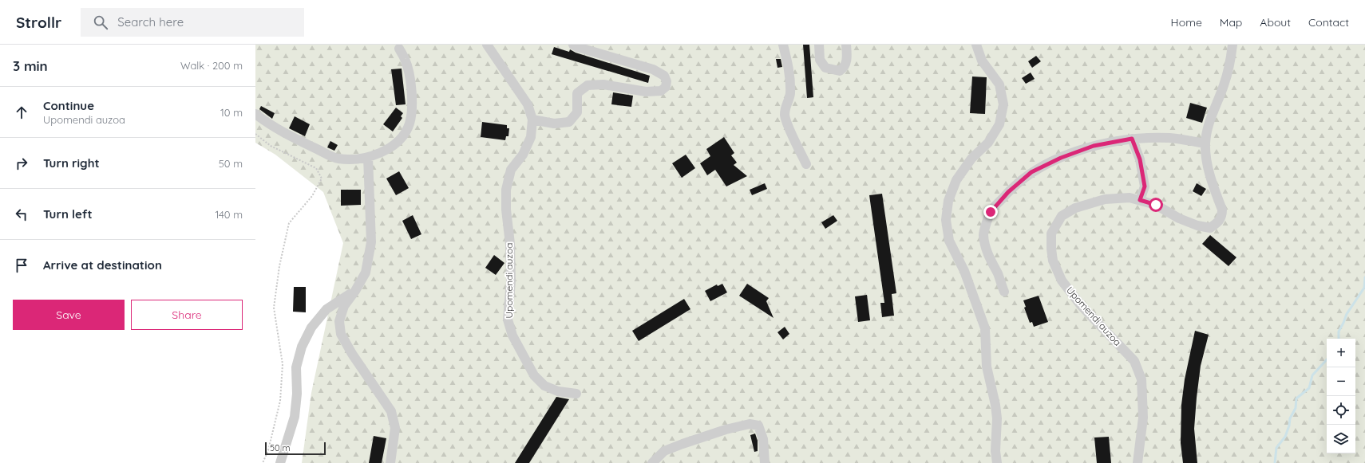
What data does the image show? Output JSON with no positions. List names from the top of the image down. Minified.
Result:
{"streets":{"lane":["Upomendi auzoa"]},"scale_bar":"50 m","page":{"header":"Strollr","search":"Search here","nav":["Home","Map","About","Contact"],"heading":["3 min","Walk · 200 m"],"list":[["Continue","Upomendi auzoa","10 m"],["Turn right","50 m"],["Turn left","140 m"],"Arrive at destination"],"buttons":["Save","Share"],"map_buttons":["+","−"],"scale":"50 m"}}
